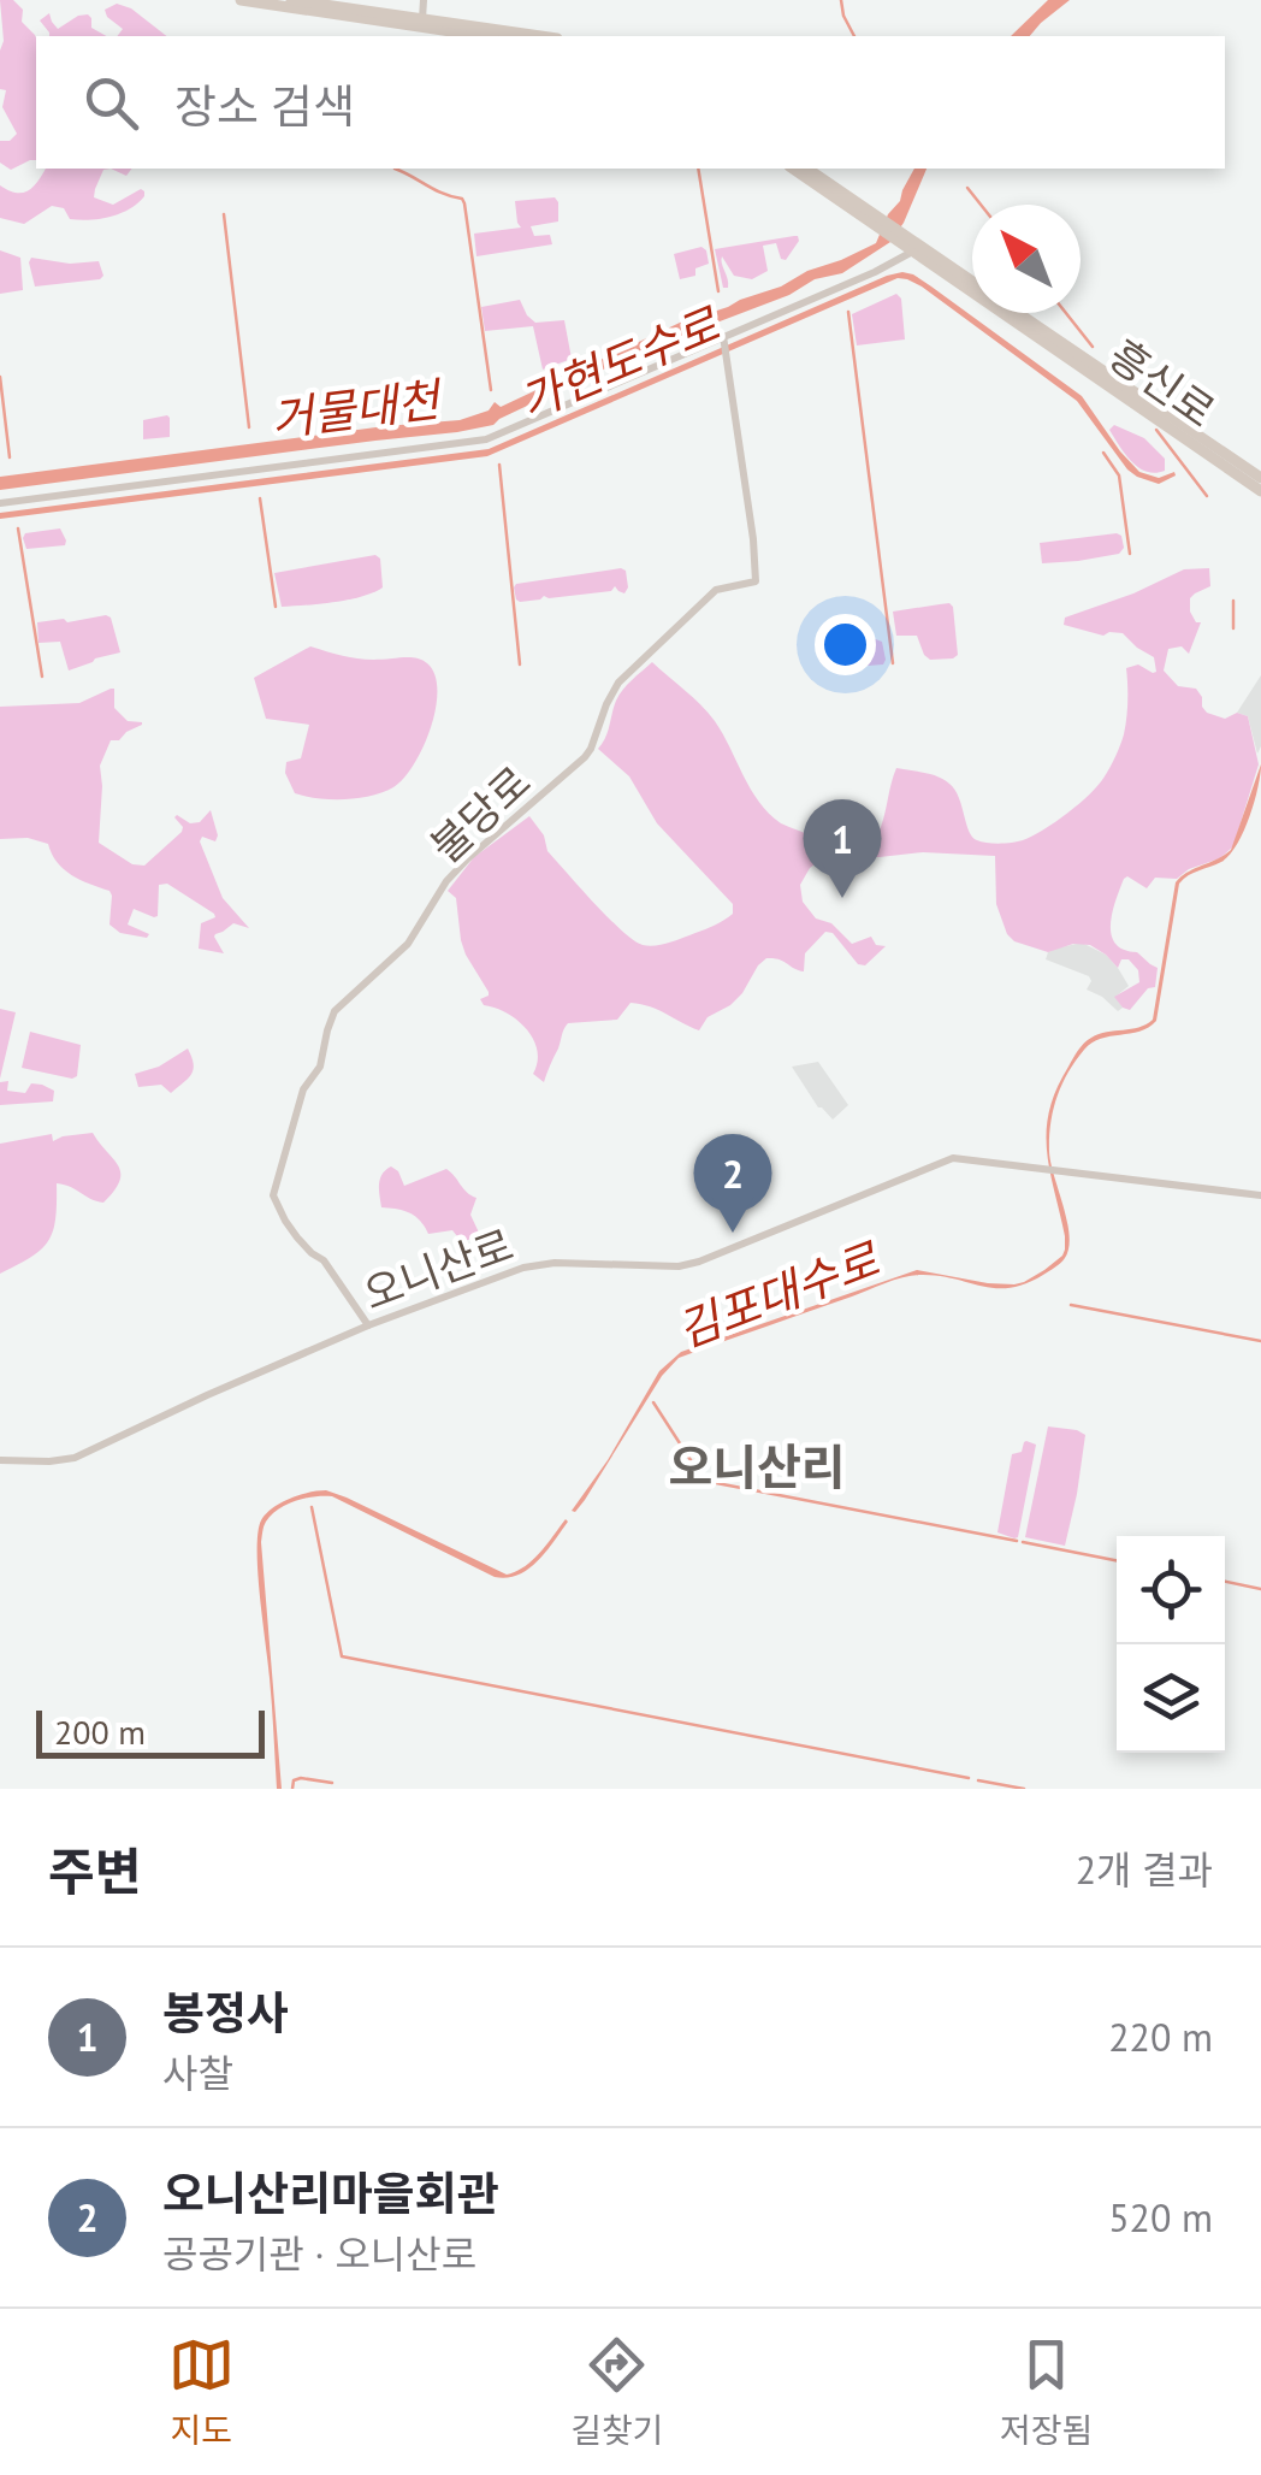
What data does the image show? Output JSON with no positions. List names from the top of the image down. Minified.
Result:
{"streets":{"main road":["흥신로"],"street":["불당로","오니산로"]},"crossings":[["불당로","오니산로"]],"districts":["오니산리"],"water":["가현도수로","거물대천","김포대수로"],"scale_bar":"200 m","north":"top left","page":{"search":"장소 검색","pins":["1","2"],"scale":"200 m","heading":["주변","2개 결과"],"list":[{"mark":"1","name":"봉정사","note":"사찰","value":"220 m"},{"mark":"2","name":"오니산리마을회관","note":"공공기관 · 오니산로","value":"520 m"}],"nav":["지도","길찾기","저장됨"]}}
